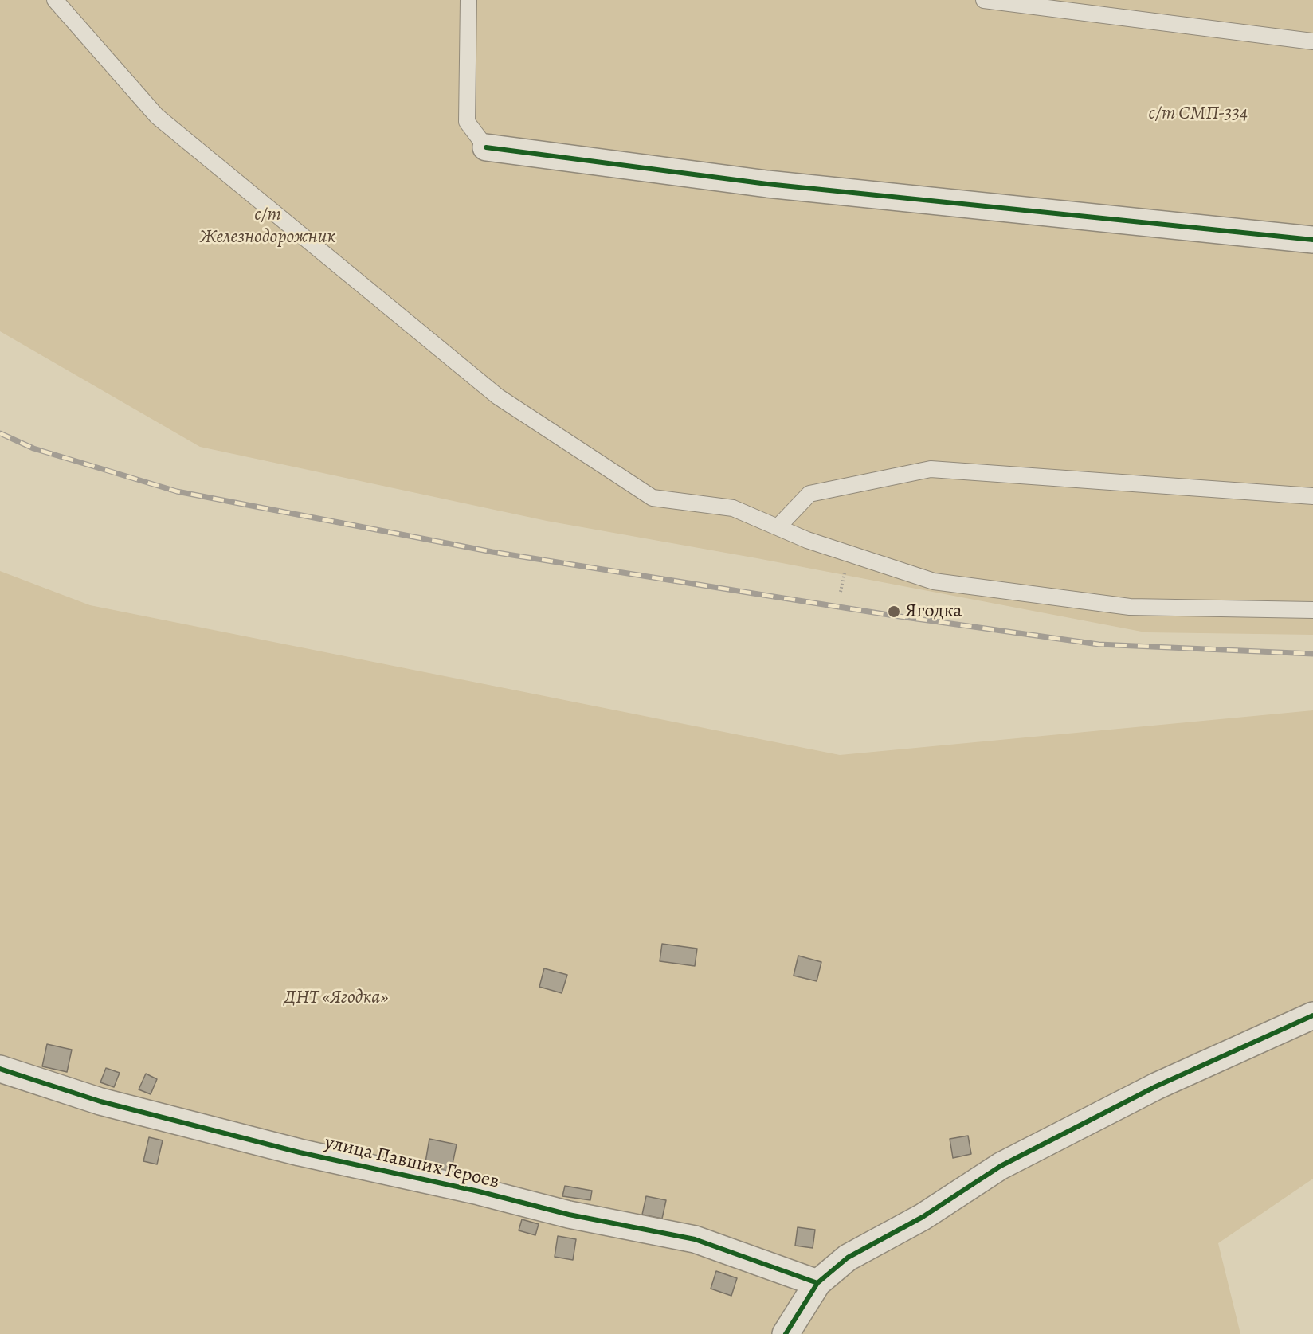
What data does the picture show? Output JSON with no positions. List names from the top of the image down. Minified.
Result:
{"streets":{"street":["улица Павших Героев"]},"parks":["с/т СМП-334","с/т Железнодорожник","ДНТ «Ягодка»"],"places":["Ягодка"]}
